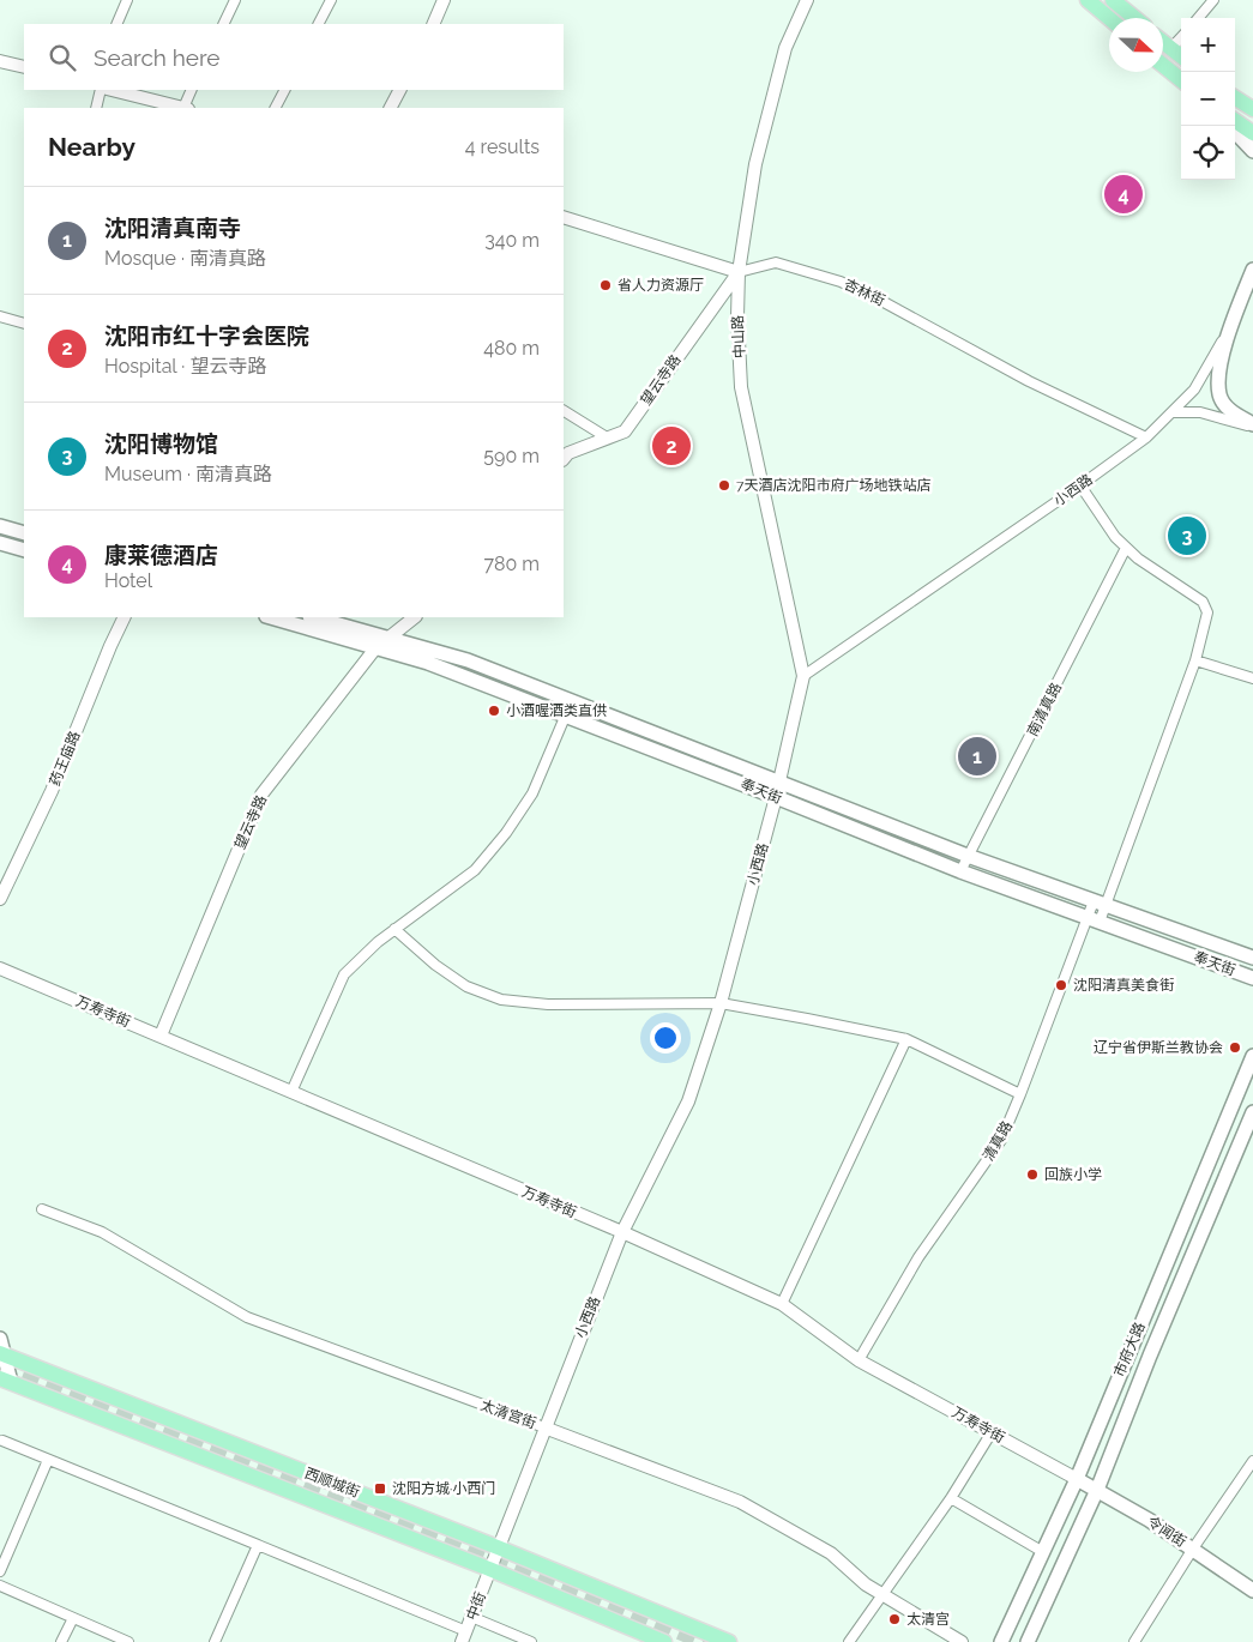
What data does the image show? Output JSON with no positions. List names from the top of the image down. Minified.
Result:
{"streets":{"main road":["奉天街","市府大路","西顺城街","令闻街"],"street":["杏林街","中山路","望云寺路","小西路","南清真路","药王庙路","万寿寺街","清真路","太清宫街","中街"]},"crossings":[["杏林街","中山路"],["杏林街","望云寺路"],["杏林街","小西路"],["中山路","望云寺路"],["中山路","小西路"],["望云寺路","奉天街"],["望云寺路","万寿寺街"],["小西路","奉天街"],["小西路","万寿寺街"],["小西路","太清宫街"],["小西路","西顺城街"],["小西路","中街"],["南清真路","奉天街"],["奉天街","清真路"],["万寿寺街","清真路"],["万寿寺街","市府大路"],["万寿寺街","令闻街"],["市府大路","令闻街"],["西顺城街","中街"]],"places":{"other":["省人力资源厅","7天酒店沈阳市府广场地铁站店","小酒喔酒类直供","沈阳清真美食街","辽宁省伊斯兰教协会","回族小学","太清宫"],"transit":["沈阳方城·小西门"]},"north":"right","page":{"map_buttons":["+","−"],"search":"Search here","heading":["Nearby","4 results"],"pins":["4","2","3","1"],"list":[{"mark":"1","name":"沈阳清真南寺","note":"Mosque · 南清真路","value":"340 m"},{"mark":"2","name":"沈阳市红十字会医院","note":"Hospital · 望云寺路","value":"480 m"},{"mark":"3","name":"沈阳博物馆","note":"Museum · 南清真路","value":"590 m"},{"mark":"4","name":"康莱德酒店","note":"Hotel","value":"780 m"}]}}
